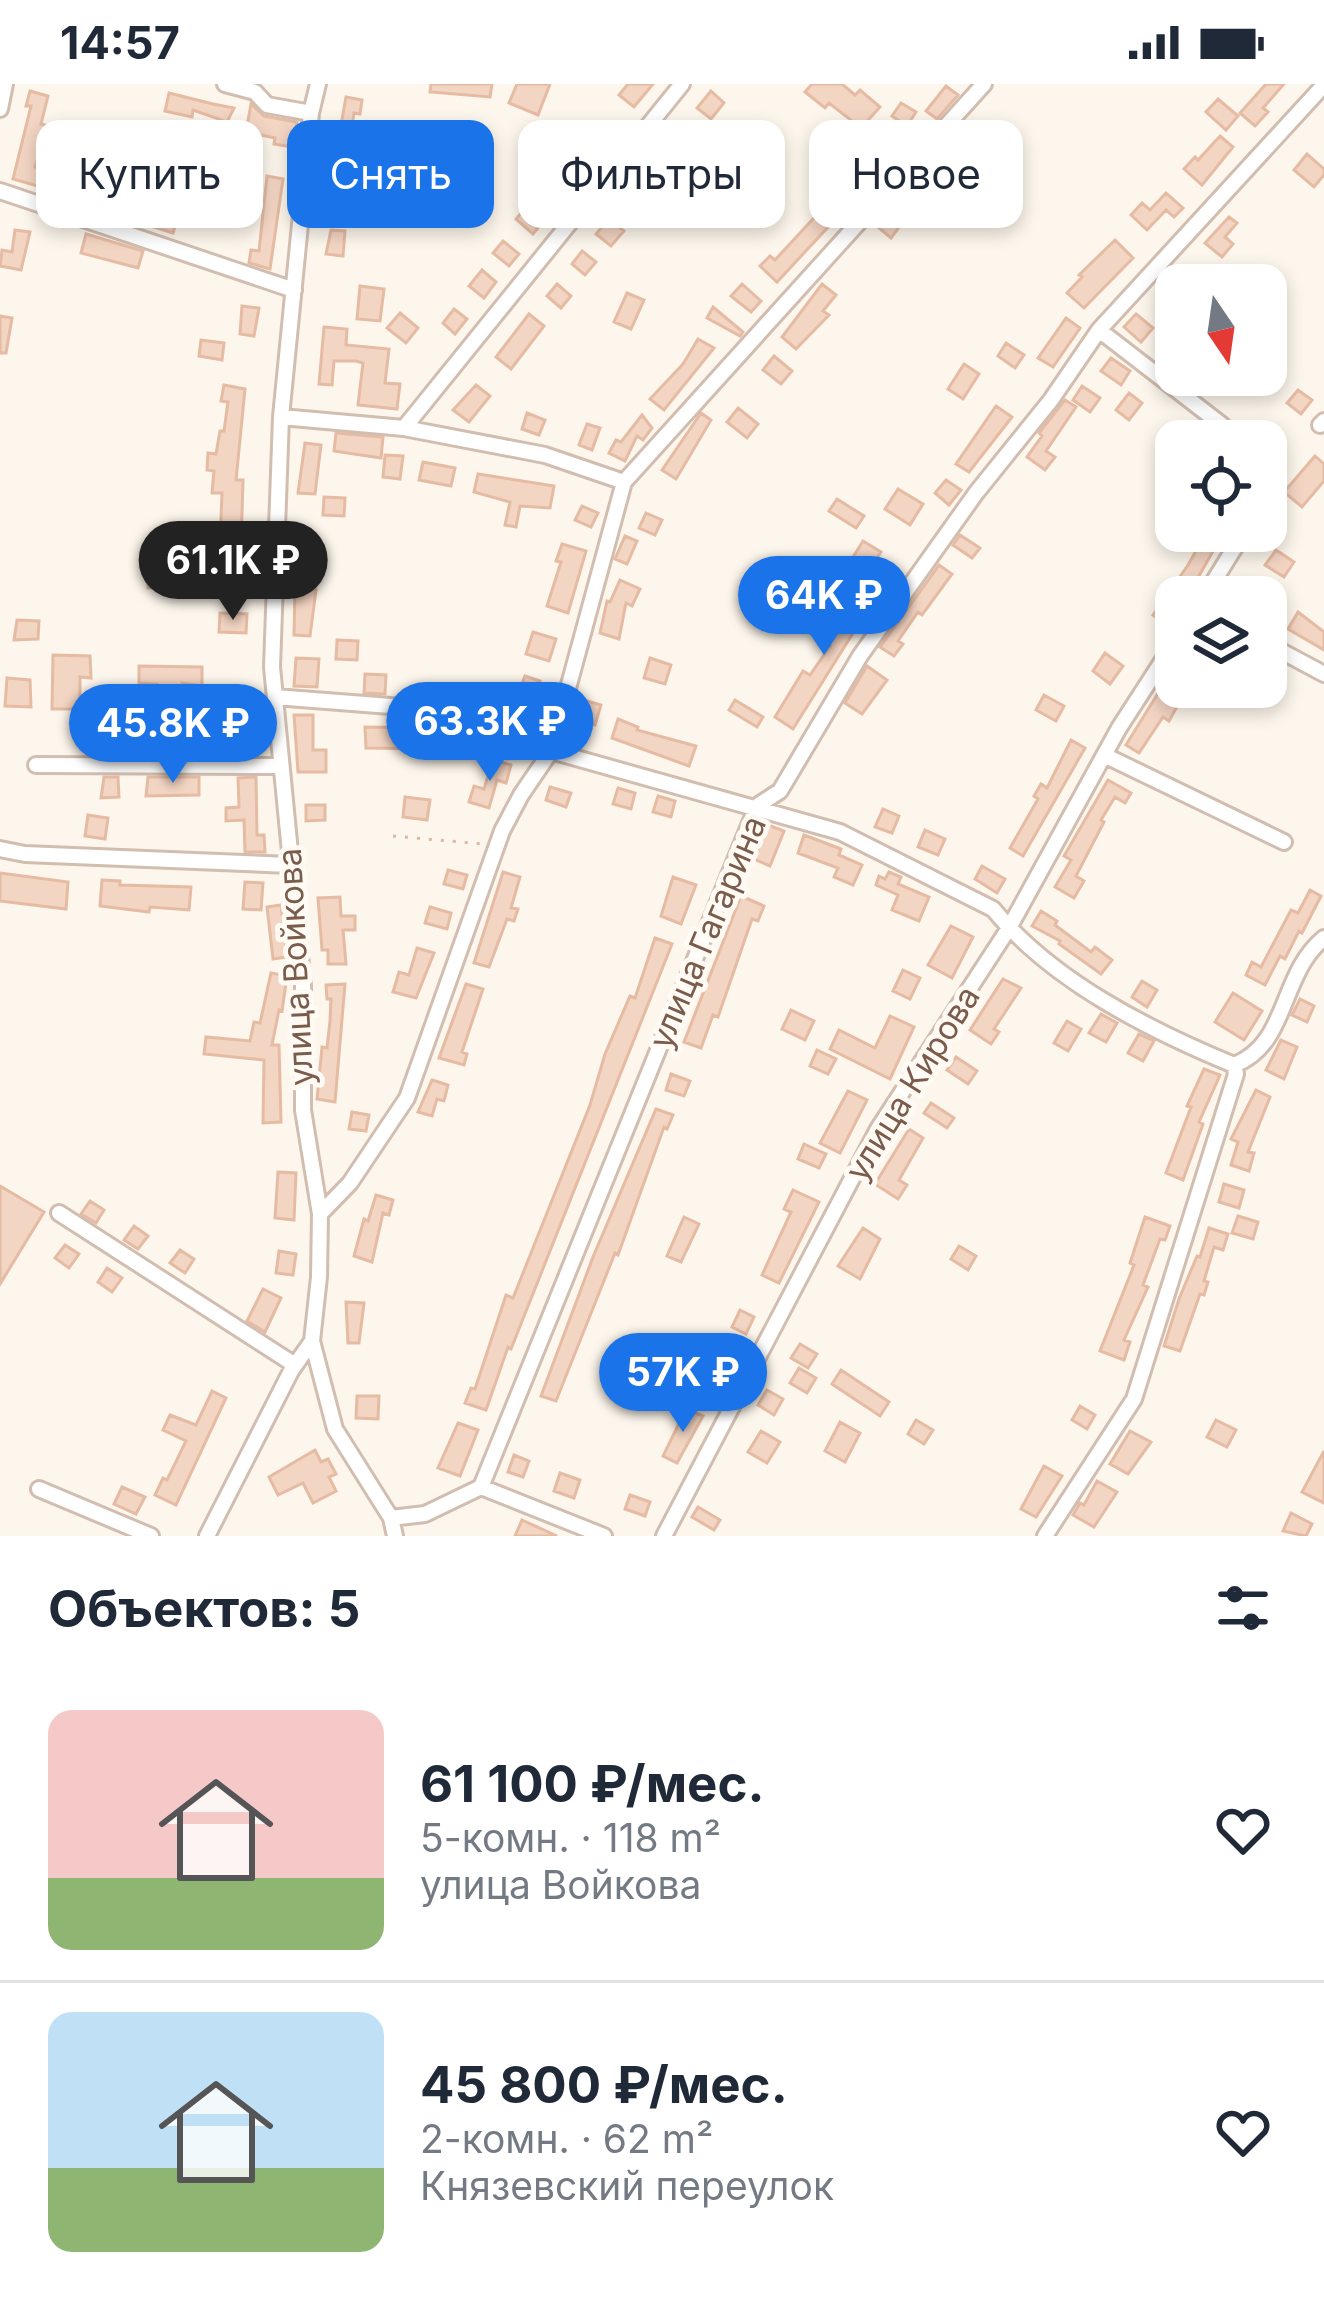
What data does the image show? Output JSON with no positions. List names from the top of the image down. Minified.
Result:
{"streets":{"street":["улица Гагарина","улица Войкова","улица Кирова"]},"north":"bottom","page":{"status":"14:57","chip":["Купить","Снять","Фильтры","Новое"],"price":["61.1K ₽","64K ₽","63.3K ₽","45.8K ₽","57K ₽"],"heading":"Объектов: 5","list":[{"name":"61 100 ₽/мес.","note":"5-комн. · 118 m² · улица Войкова"},{"name":"45 800 ₽/мес.","note":"2-комн. · 62 m² · Князевский переулок"}]}}
